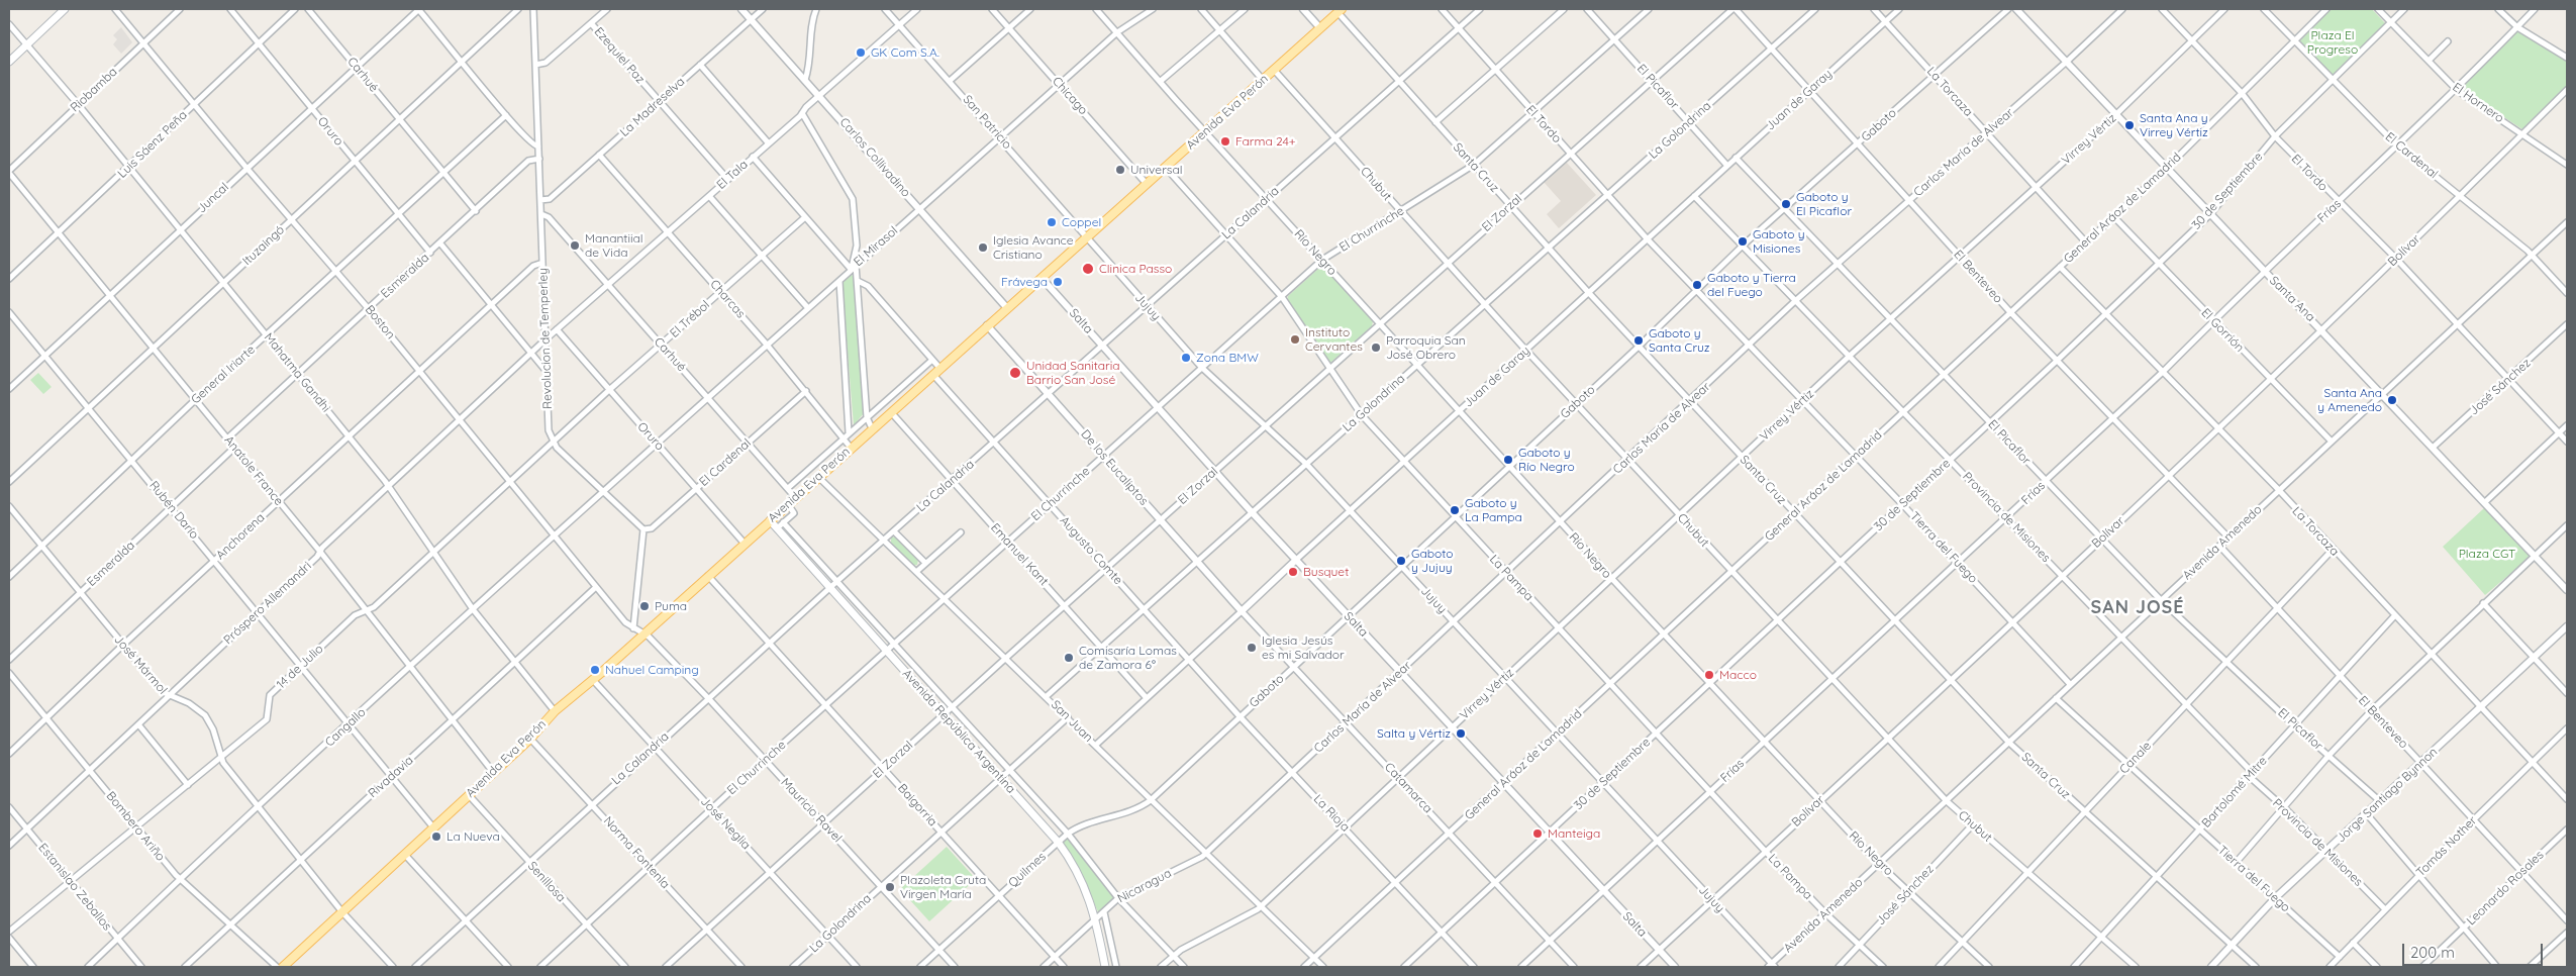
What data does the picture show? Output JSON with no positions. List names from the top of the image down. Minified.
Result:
{"streets":{"main road":["Avenida Eva Perón","Avenida República Argentina"],"street":["Ezequiel Paz","Carhué","El Picaflor","Riobamba","La Torcaza","Chicago","Juan de Garay","El Hornero","La Madreselva","San Patricio","El Tordo","Gaboto","La Golondrina","Oruro","Virrey Vértiz","Luis Sáenz Peña","Carlos María de Alvear","El Cardenal","Carlos Collivadino","Santa Cruz","El Tala","Chubut","30 de Septiembre","Juncal","General Aráoz de Lamadrid","Frías","La Calandria","El Zorzal","El Churrinche","Ituzaingó","El Mirasol","Bolívar","Río Negro","Esmeralda","El Benteveo","Charcas","Santa Ana","Jujuy","El Trébol","Salta","Boston","El Gorrión","Revolucion de Temperley","Mahatma Gandhi","General Iriarte","José Sánchez","De los Eucaliptos","Anatole France","Rubén Darío","Provincia de Misiones","Anchorena","Avenida Amenedo","Tierra del Fuego","Augusto Comte","Emanuel Kant","La Pampa","Próspero Allemandri","José Mármol","14 de Julio","San Juan","Cangallo","Canale","Rivadavia","Catamarca","Bartolomé Mitre","Jorge Santiago Bynnon","Baigorria","Mauricio Ravel","La Rioja","José Neglia","Bombero Ariño","Tomás Nother","Norma Fontenla","Quilmes","Senillosa","Nicaragua","Estanislao Zeballos","Leonardo Rosales"]},"crossings":[["Ezequiel Paz","La Madreselva"],["Ezequiel Paz","El Tala"],["Carhué","Avenida Eva Perón"],["Carhué","El Cardenal"],["Carhué","El Tala"],["Carhué","Juncal"],["Carhué","Ituzaingó"],["Carhué","El Mirasol"],["Carhué","Esmeralda"],["Carhué","El Trébol"],["Carhué","Revolucion de Temperley"],["Carhué","General Iriarte"],["El Picaflor","Juan de Garay"],["El Picaflor","Gaboto"],["El Picaflor","La Golondrina"],["El Picaflor","Virrey Vértiz"],["El Picaflor","Carlos María de Alvear"],["El Picaflor","30 de Septiembre"],["El Picaflor","General Aráoz de Lamadrid"],["El Picaflor","Frías"],["El Picaflor","El Zorzal"],["El Picaflor","El Churrinche"],["El Picaflor","Bolívar"],["El Picaflor","Avenida Amenedo"],["El Picaflor","Canale"],["El Picaflor","Bartolomé Mitre"],["El Picaflor","Jorge Santiago Bynnon"],["Riobamba","Boston"],["Riobamba","Mahatma Gandhi"],["Riobamba","Anatole France"],["La Torcaza","Juan de Garay"],["La Torcaza","Gaboto"],["La Torcaza","Virrey Vértiz"],["La Torcaza","Carlos María de Alvear"],["La Torcaza","30 de Septiembre"],["La Torcaza","General Aráoz de Lamadrid"],["La Torcaza","Frías"],["La Torcaza","Bolívar"],["La Torcaza","Avenida Amenedo"],["La Torcaza","Canale"],["La Torcaza","Bartolomé Mitre"],["La Torcaza","Jorge Santiago Bynnon"],["La Torcaza","Tomás Nother"],["Chicago","Avenida Eva Perón"],["Chicago","El Mirasol"],["Juan de Garay","El Tordo"],["Juan de Garay","Santa Cruz"],["Juan de Garay","Chubut"],["Juan de Garay","Río Negro"],["Juan de Garay","El Benteveo"],["Juan de Garay","Jujuy"],["Juan de Garay","Salta"],["Juan de Garay","De los Eucaliptos"],["Juan de Garay","Provincia de Misiones"],["Juan de Garay","Tierra del Fuego"],["Juan de Garay","Augusto Comte"],["Juan de Garay","Emanuel Kant"],["Juan de Garay","La Pampa"],["Juan de Garay","San Juan"],["Juan de Garay","Catamarca"],["Juan de Garay","La Rioja"],["El Hornero","30 de Septiembre"],["El Hornero","Frías"],["El Hornero","Bolívar"],["La Madreselva","Carlos Collivadino"],["La Madreselva","Charcas"],["La Madreselva","Revolucion de Temperley"],["Avenida Eva Perón","San Patricio"],["Avenida Eva Perón","Oruro"],["Avenida Eva Perón","Carlos Collivadino"],["Avenida Eva Perón","Santa Cruz"],["Avenida Eva Perón","Chubut"],["Avenida Eva Perón","Río Negro"],["Avenida Eva Perón","Charcas"],["Avenida Eva Perón","Jujuy"],["Avenida Eva Perón","Salta"],["Avenida Eva Perón","Boston"],["Avenida Eva Perón","Mahatma Gandhi"],["Avenida Eva Perón","De los Eucaliptos"],["Avenida Eva Perón","Anatole France"],["Avenida Eva Perón","Rubén Darío"],["Avenida Eva Perón","Augusto Comte"],["Avenida Eva Perón","Emanuel Kant"],["Avenida Eva Perón","La Pampa"],["Avenida Eva Perón","José Mármol"],["Avenida Eva Perón","San Juan"],["Avenida Eva Perón","Avenida República Argentina"],["Avenida Eva Perón","Baigorria"],["Avenida Eva Perón","Mauricio Ravel"],["Avenida Eva Perón","José Neglia"],["Avenida Eva Perón","Norma Fontenla"],["Avenida Eva Perón","Senillosa"],["San Patricio","El Tala"],["San Patricio","El Mirasol"],["San Patricio","Jujuy"],["El Tordo","La Golondrina"],["El Tordo","Virrey Vértiz"],["El Tordo","30 de Septiembre"],["El Tordo","General Aráoz de Lamadrid"],["El Tordo","Frías"],["El Tordo","La Calandria"],["El Tordo","El Zorzal"],["El Tordo","El Churrinche"],["El Tordo","Bolívar"],["El Tordo","José Sánchez"],["El Tordo","Avenida Amenedo"],["El Tordo","Tierra del Fuego"],["Gaboto","Santa Cruz"],["Gaboto","Chubut"],["Gaboto","Río Negro"],["Gaboto","El Benteveo"],["Gaboto","Jujuy"],["Gaboto","Salta"],["Gaboto","Provincia de Misiones"],["Gaboto","Tierra del Fuego"],["Gaboto","La Pampa"],["Gaboto","San Juan"],["Gaboto","Catamarca"],["Gaboto","La Rioja"],["Gaboto","Quilmes"],["La Golondrina","Santa Cruz"],["La Golondrina","Chubut"],["La Golondrina","Río Negro"],["La Golondrina","El Benteveo"],["La Golondrina","Jujuy"],["La Golondrina","Salta"],["La Golondrina","De los Eucaliptos"],["La Golondrina","Augusto Comte"],["La Golondrina","Emanuel Kant"],["La Golondrina","La Pampa"],["La Golondrina","San Juan"],["La Golondrina","Avenida República Argentina"],["La Golondrina","Baigorria"],["La Golondrina","Mauricio Ravel"],["La Golondrina","José Neglia"],["Oruro","Luis Sáenz Peña"],["Oruro","El Cardenal"],["Oruro","El Tala"],["Oruro","Juncal"],["Oruro","Ituzaingó"],["Oruro","El Mirasol"],["Oruro","Esmeralda"],["Oruro","El Trébol"],["Oruro","General Iriarte"],["Virrey Vértiz","Santa Cruz"],["Virrey Vértiz","Chubut"],["Virrey Vértiz","Río Negro"],["Virrey Vértiz","El Benteveo"],["Virrey Vértiz","Santa Ana"],["Virrey Vértiz","Jujuy"],["Virrey Vértiz","Salta"],["Virrey Vértiz","Provincia de Misiones"],["Virrey Vértiz","Tierra del Fuego"],["Virrey Vértiz","La Pampa"],["Virrey Vértiz","San Juan"],["Virrey Vértiz","Avenida República Argentina"],["Virrey Vértiz","Catamarca"],["Virrey Vértiz","La Rioja"],["Luis Sáenz Peña","Boston"],["Luis Sáenz Peña","Mahatma Gandhi"],["Luis Sáenz Peña","Anatole France"],["Carlos María de Alvear","Santa Cruz"],["Carlos María de Alvear","Chubut"],["Carlos María de Alvear","Río Negro"],["Carlos María de Alvear","El Benteveo"],["Carlos María de Alvear","Santa Ana"],["Carlos María de Alvear","Jujuy"],["Carlos María de Alvear","Salta"],["Carlos María de Alvear","Provincia de Misiones"],["Carlos María de Alvear","Tierra del Fuego"],["Carlos María de Alvear","La Pampa"],["Carlos María de Alvear","San Juan"],["Carlos María de Alvear","Catamarca"],["Carlos María de Alvear","La Rioja"],["Carlos María de Alvear","Nicaragua"],["El Cardenal","30 de Septiembre"],["El Cardenal","General Aráoz de Lamadrid"],["El Cardenal","Frías"],["El Cardenal","Bolívar"],["El Cardenal","Charcas"],["El Cardenal","Avenida Amenedo"],["Carlos Collivadino","El Tala"],["Carlos Collivadino","El Mirasol"],["Santa Cruz","30 de Septiembre"],["Santa Cruz","General Aráoz de Lamadrid"],["Santa Cruz","Frías"],["Santa Cruz","La Calandria"],["Santa Cruz","El Zorzal"],["Santa Cruz","El Churrinche"],["Santa Cruz","Bolívar"],["Santa Cruz","Avenida Amenedo"],["Santa Cruz","Canale"],["Santa Cruz","Bartolomé Mitre"],["Santa Cruz","Jorge Santiago Bynnon"],["El Tala","Charcas"],["El Tala","Revolucion de Temperley"],["El Tala","Próspero Allemandri"],["Chubut","30 de Septiembre"],["Chubut","General Aráoz de Lamadrid"],["Chubut","Frías"],["Chubut","La Calandria"],["Chubut","El Zorzal"],["Chubut","El Churrinche"],["Chubut","Bolívar"],["Chubut","José Sánchez"],["Chubut","Avenida Amenedo"],["Chubut","Canale"],["Chubut","Bartolomé Mitre"],["30 de Septiembre","Río Negro"],["30 de Septiembre","El Benteveo"],["30 de Septiembre","Santa Ana"],["30 de Septiembre","Jujuy"],["30 de Septiembre","Salta"],["30 de Septiembre","El Gorrión"],["30 de Septiembre","Provincia de Misiones"],["30 de Septiembre","Tierra del Fuego"],["30 de Septiembre","La Pampa"],["30 de Septiembre","Catamarca"],["30 de Septiembre","La Rioja"],["Juncal","Boston"],["Juncal","Mahatma Gandhi"],["Juncal","Anatole France"],["Juncal","Rubén Darío"],["General Aráoz de Lamadrid","Río Negro"],["General Aráoz de Lamadrid","El Benteveo"],["General Aráoz de Lamadrid","Santa Ana"],["General Aráoz de Lamadrid","Jujuy"],["General Aráoz de Lamadrid","Salta"],["General Aráoz de Lamadrid","El Gorrión"],["General Aráoz de Lamadrid","Provincia de Misiones"],["General Aráoz de Lamadrid","Tierra del Fuego"],["General Aráoz de Lamadrid","La Pampa"],["General Aráoz de Lamadrid","San Juan"],["General Aráoz de Lamadrid","Catamarca"],["General Aráoz de Lamadrid","La Rioja"],["Frías","Río Negro"],["Frías","El Benteveo"],["Frías","Santa Ana"],["Frías","Jujuy"],["Frías","Salta"],["Frías","El Gorrión"],["Frías","Provincia de Misiones"],["Frías","Tierra del Fuego"],["Frías","La Pampa"],["Frías","Catamarca"],["La Calandria","Río Negro"],["La Calandria","Jujuy"],["La Calandria","Salta"],["La Calandria","De los Eucaliptos"],["La Calandria","Augusto Comte"],["La Calandria","Emanuel Kant"],["La Calandria","La Pampa"],["La Calandria","San Juan"],["La Calandria","Avenida República Argentina"],["La Calandria","Baigorria"],["La Calandria","Mauricio Ravel"],["La Calandria","José Neglia"],["La Calandria","Norma Fontenla"],["La Calandria","Senillosa"],["El Zorzal","Río Negro"],["El Zorzal","El Benteveo"],["El Zorzal","Jujuy"],["El Zorzal","Salta"],["El Zorzal","De los Eucaliptos"],["El Zorzal","Augusto Comte"],["El Zorzal","Emanuel Kant"],["El Zorzal","La Pampa"],["El Zorzal","San Juan"],["El Zorzal","Avenida República Argentina"],["El Zorzal","Baigorria"],["El Zorzal","Mauricio Ravel"],["El Zorzal","José Neglia"],["El Zorzal","Norma Fontenla"],["El Churrinche","Río Negro"],["El Churrinche","Jujuy"],["El Churrinche","Salta"],["El Churrinche","De los Eucaliptos"],["El Churrinche","Augusto Comte"],["El Churrinche","Emanuel Kant"],["El Churrinche","La Pampa"],["El Churrinche","San Juan"],["El Churrinche","Avenida República Argentina"],["El Churrinche","Baigorria"],["El Churrinche","Mauricio Ravel"],["El Churrinche","José Neglia"],["El Churrinche","Norma Fontenla"],["El Churrinche","Senillosa"],["Ituzaingó","Boston"],["Ituzaingó","Mahatma Gandhi"],["Ituzaingó","Anatole France"],["Ituzaingó","Rubén Darío"],["El Mirasol","Río Negro"],["El Mirasol","Charcas"],["El Mirasol","Cangallo"],["Bolívar","Río Negro"],["Bolívar","El Benteveo"],["Bolívar","Santa Ana"],["Bolívar","Jujuy"],["Bolívar","Salta"],["Bolívar","El Gorrión"],["Bolívar","Provincia de Misiones"],["Bolívar","Tierra del Fuego"],["Bolívar","La Pampa"],["Río Negro","José Sánchez"],["Río Negro","Avenida Amenedo"],["Río Negro","Canale"],["Esmeralda","Boston"],["Esmeralda","Revolucion de Temperley"],["Esmeralda","Mahatma Gandhi"],["Esmeralda","Anatole France"],["Esmeralda","Rubén Darío"],["Esmeralda","José Mármol"],["El Benteveo","Avenida Amenedo"],["El Benteveo","Canale"],["El Benteveo","Bartolomé Mitre"],["El Benteveo","Jorge Santiago Bynnon"],["El Benteveo","Tomás Nother"],["El Benteveo","Leonardo Rosales"],["Charcas","El Trébol"],["Santa Ana","José Sánchez"],["Santa Ana","Avenida Amenedo"],["Jujuy","Avenida Amenedo"],["El Trébol","Revolucion de Temperley"],["El Trébol","14 de Julio"],["Boston","General Iriarte"],["Boston","Anchorena"],["Boston","Próspero Allemandri"],["Boston","14 de Julio"],["Boston","Cangallo"],["Boston","Rivadavia"],["Boston","Mauricio Ravel"],["El Gorrión","Avenida Amenedo"],["Revolucion de Temperley","Anchorena"],["Revolucion de Temperley","Próspero Allemandri"],["Revolucion de Temperley","14 de Julio"],["Mahatma Gandhi","General Iriarte"],["Mahatma Gandhi","Anchorena"],["Mahatma Gandhi","Próspero Allemandri"],["Mahatma Gandhi","14 de Julio"],["Mahatma Gandhi","Cangallo"],["Mahatma Gandhi","Rivadavia"],["General Iriarte","Anatole France"],["General Iriarte","Rubén Darío"],["General Iriarte","José Mármol"],["José Sánchez","La Pampa"],["De los Eucaliptos","Catamarca"],["Anatole France","Anchorena"],["Anatole France","Próspero Allemandri"],["Anatole France","14 de Julio"],["Anatole France","Cangallo"],["Anatole France","Rivadavia"],["Rubén Darío","Anchorena"],["Rubén Darío","Próspero Allemandri"],["Rubén Darío","14 de Julio"],["Rubén Darío","Cangallo"],["Rubén Darío","Rivadavia"],["Provincia de Misiones","Avenida Amenedo"],["Provincia de Misiones","Canale"],["Provincia de Misiones","Bartolomé Mitre"],["Provincia de Misiones","Jorge Santiago Bynnon"],["Provincia de Misiones","Tomás Nother"],["Anchorena","José Mármol"],["Anchorena","Bombero Ariño"],["Avenida Amenedo","Tierra del Fuego"],["Avenida Amenedo","La Pampa"],["Tierra del Fuego","Canale"],["Tierra del Fuego","Bartolomé Mitre"],["Tierra del Fuego","Jorge Santiago Bynnon"],["Tierra del Fuego","Tomás Nother"],["Augusto Comte","La Rioja"],["Próspero Allemandri","José Mármol"],["Próspero Allemandri","Bombero Ariño"],["Próspero Allemandri","Estanislao Zeballos"],["José Mármol","14 de Julio"],["José Mármol","Cangallo"],["José Mármol","Rivadavia"],["14 de Julio","Bombero Ariño"],["14 de Julio","Estanislao Zeballos"],["San Juan","Quilmes"],["San Juan","Nicaragua"],["Cangallo","Bombero Ariño"],["Cangallo","Estanislao Zeballos"],["Avenida República Argentina","Quilmes"],["Avenida República Argentina","Nicaragua"],["Rivadavia","Bombero Ariño"],["Baigorria","Quilmes"],["Baigorria","Nicaragua"],["Mauricio Ravel","Quilmes"]],"districts":["SAN JOSÉ"],"parks":["Plaza El Progreso","Plaza CGT"],"places":["GK Com S.A.","Santa Ana y Virrey Vértiz","Farma 24+","Universal","Gaboto y El Picaflor","Coppel","Gaboto y Misiones","Manantiial de Vida","Iglesia Avance Cristiano","Clinica Passo","Frávega","Gaboto y Tierra del Fuego","Instituto Cervantes","Gaboto y Santa Cruz","Parroquia San José Obrero","Zona BMW","Unidad Sanitaria Barrio San José","Santa Ana y Amenedo","Gaboto y Río Negro","Gaboto y La Pampa","Gaboto y Jujuy","Busquet","Puma","Iglesia Jesús es mi Salvador","Comisaría Lomas de Zamora 6°","Nahuel Camping","Macco","Salta y Vértiz","Manteiga","La Nueva","Plazoleta Gruta Virgen María"],"scale_bar":"200 m"}
